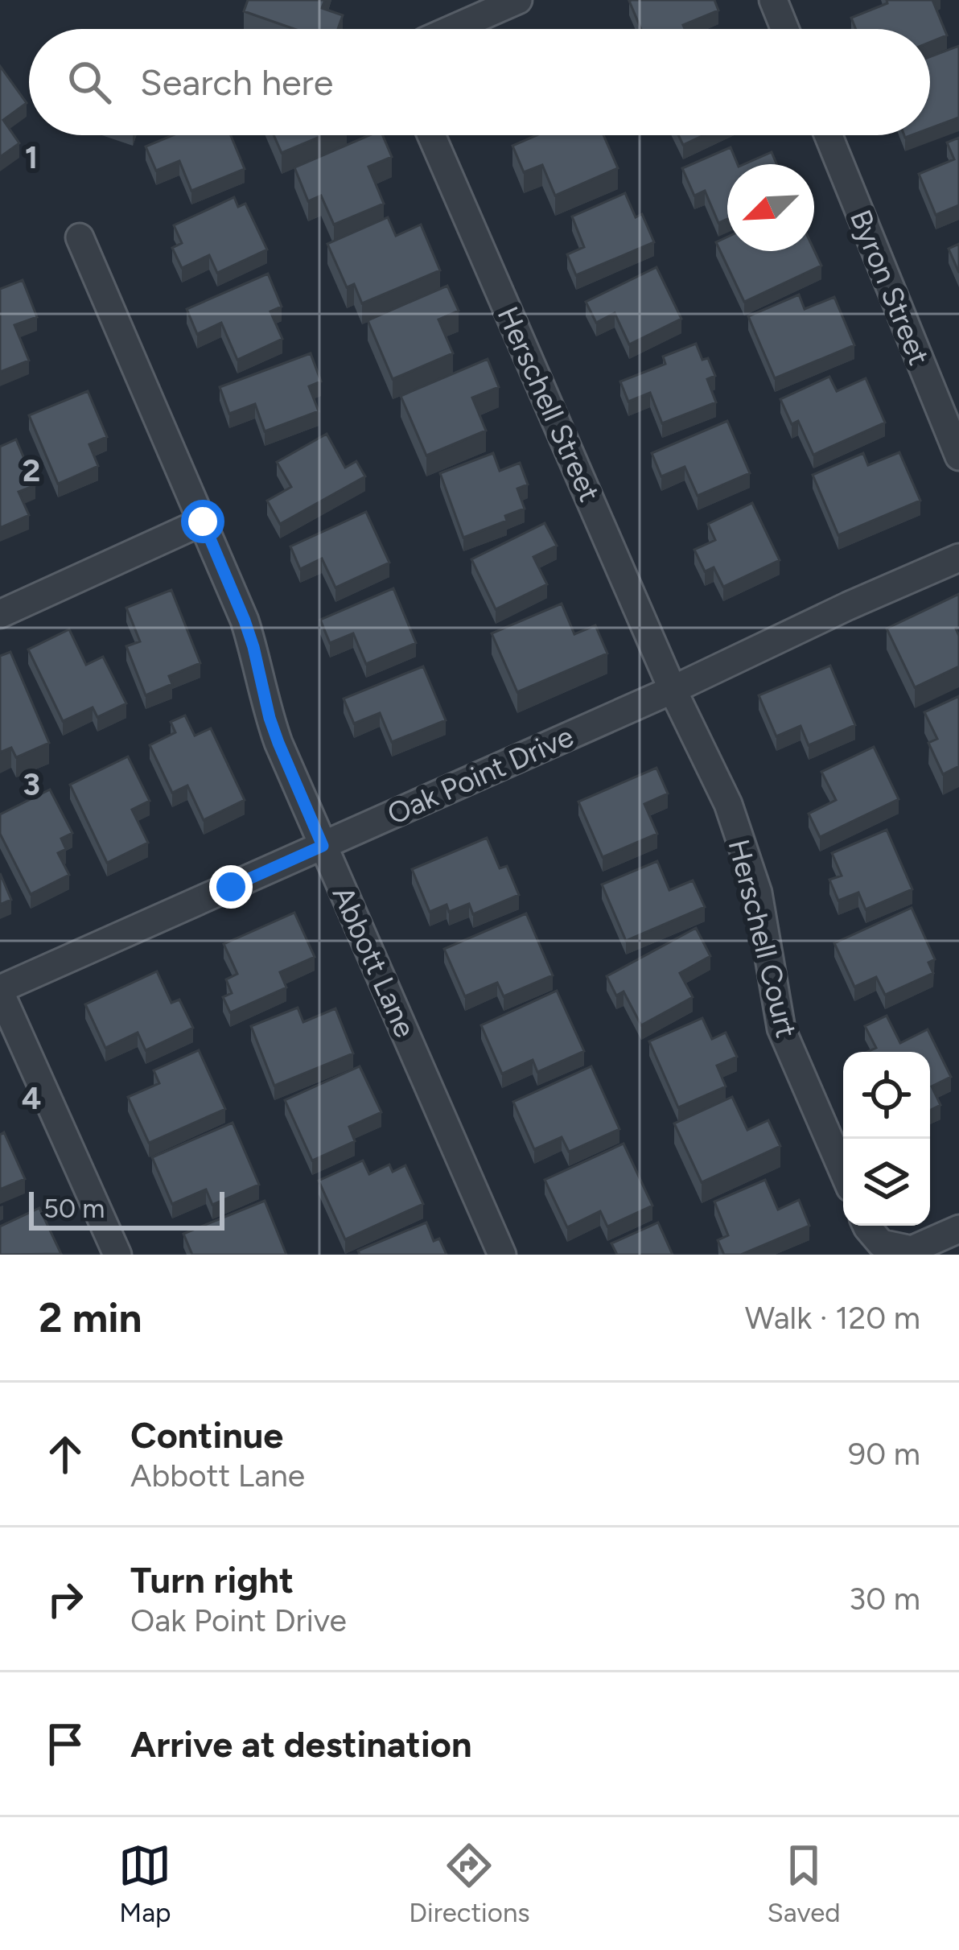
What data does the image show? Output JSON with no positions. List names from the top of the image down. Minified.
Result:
{"streets":{"street":["Byron Street","Herschell Street","Oak Point Drive","Herschell Court","Abbott Lane"]},"crossings":[["Herschell Street","Oak Point Drive"],["Herschell Street","Herschell Court"],["Oak Point Drive","Herschell Court"],["Oak Point Drive","Abbott Lane"]],"scale_bar":"50 m","north":"bottom left","page":{"search":"Search here","scale":"50 m","heading":["2 min","Walk · 120 m"],"list":[["Continue","Abbott Lane","90 m"],["Turn right","Oak Point Drive","30 m"],"Arrive at destination"],"nav":["Map","Directions","Saved"]},"grid":{"rows":["1","2","3","4"]}}
